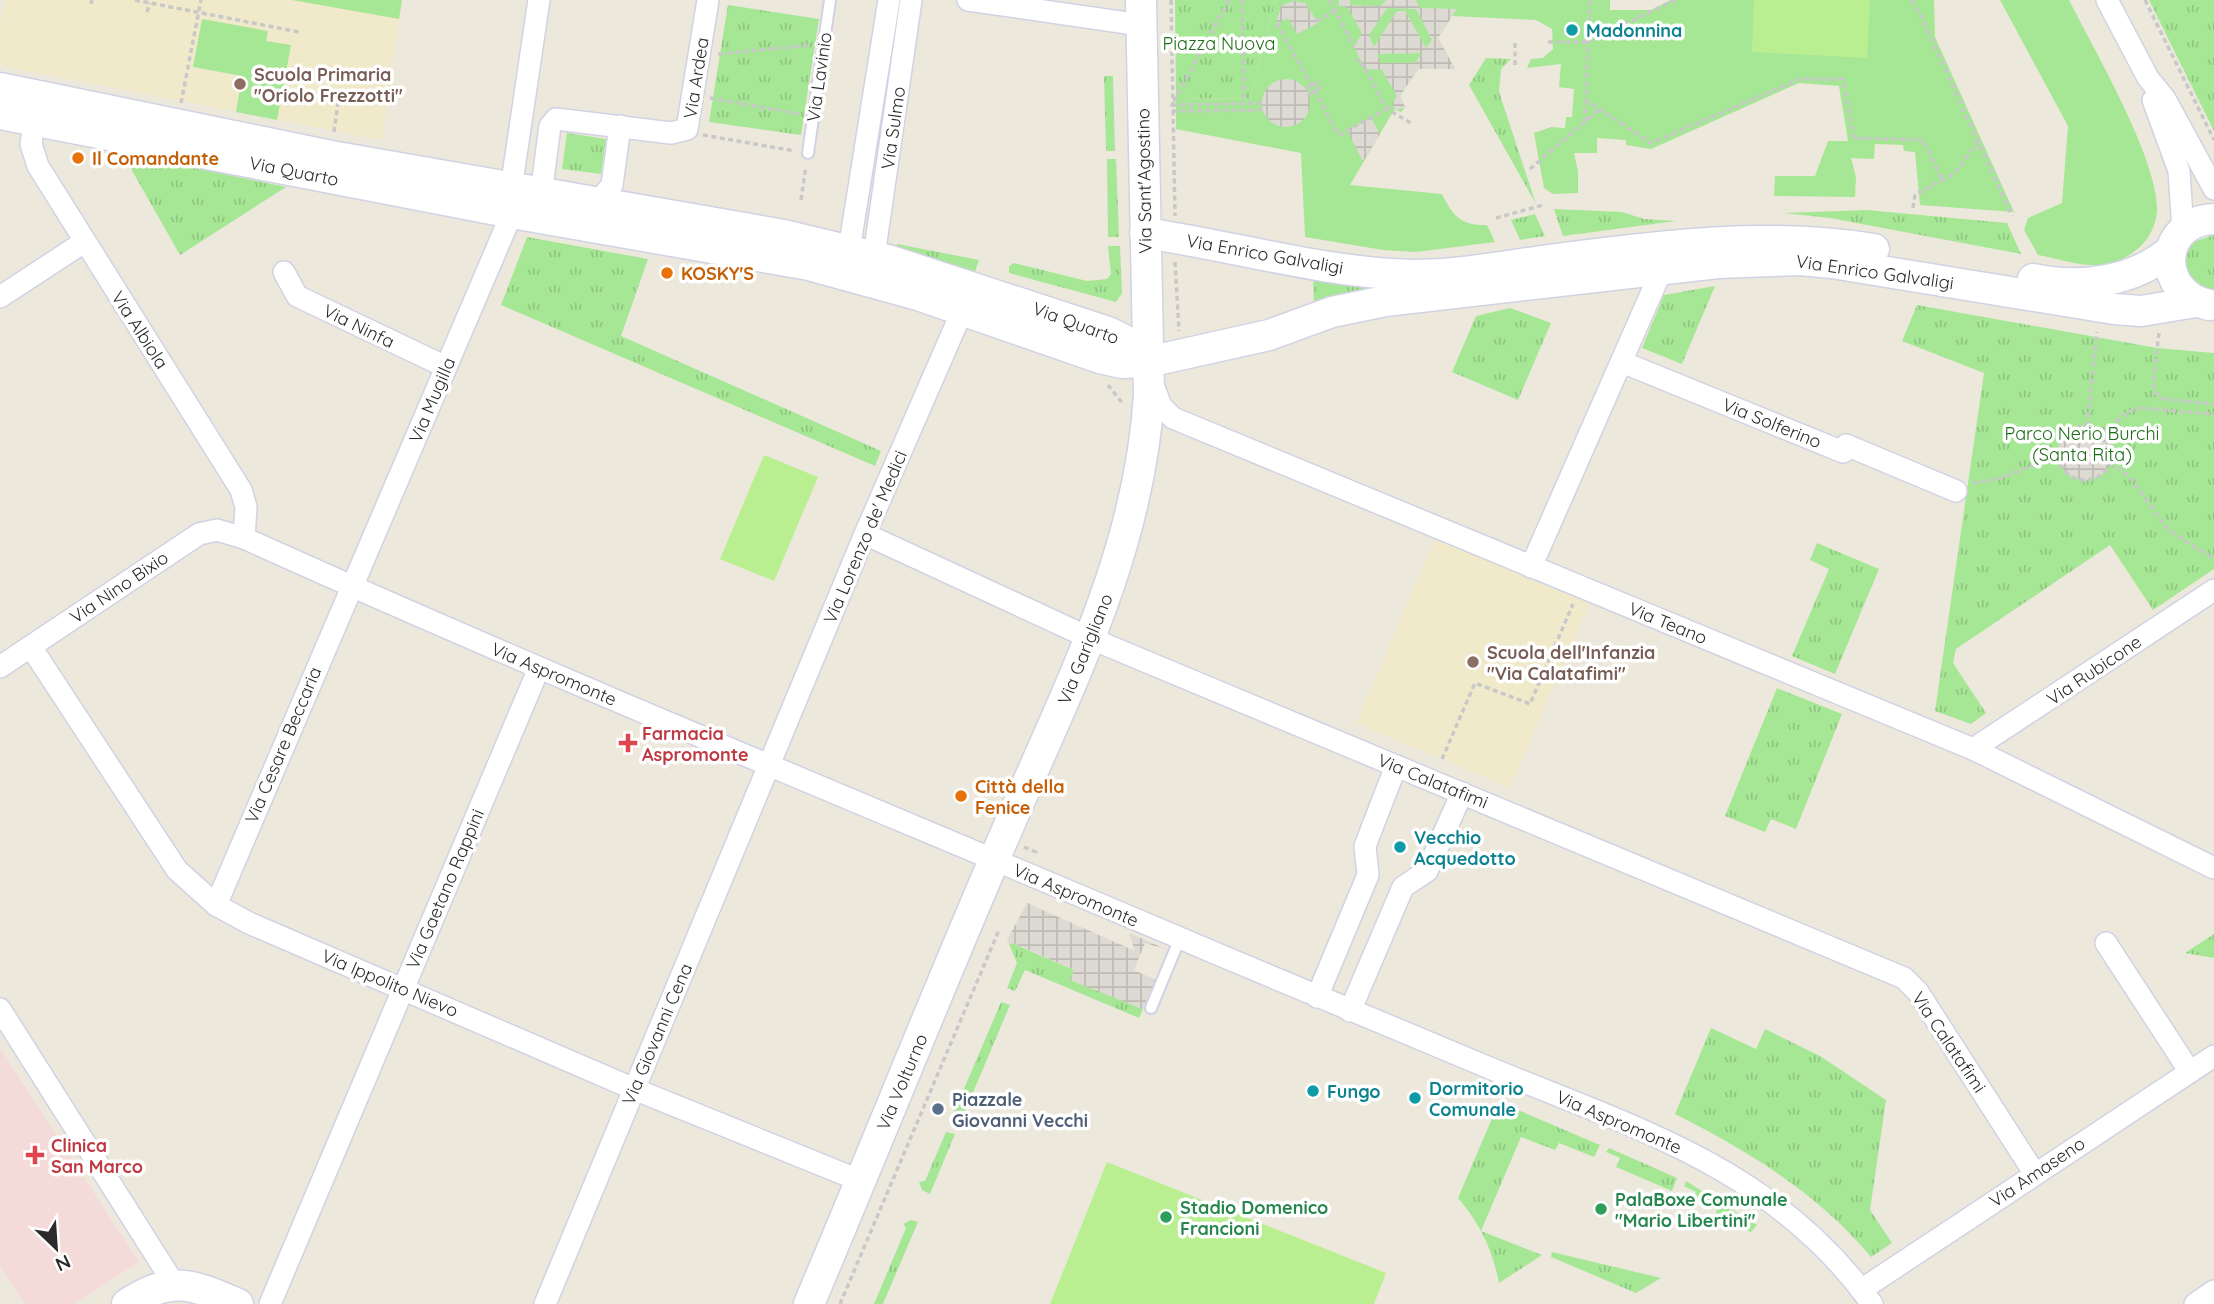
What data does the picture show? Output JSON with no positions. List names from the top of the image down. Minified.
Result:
{"streets":{"street":["Via Ardea","Via Sulmo","Via Quarto","Via Sant'Agostino","Via Enrico Galvaligi","Via Ninfa","Via Albiola","Via Mugilla","Via Solferino","Via Lorenzo de' Medici","Via Nino Bixio","Via Teano","Via Garigliano","Via Rubicone","Via Aspromonte","Via Cesare Beccaria","Via Calatafimi","Via Gaetano Rappini","Via Ippolito Nievo","Via Giovanni Cena","Via Volturno","Via Amaseno"],"lane":["Via Lavinio"]},"crossings":[["Via Ardea","Via Quarto"],["Via Sulmo","Via Quarto"],["Via Quarto","Via Sant'Agostino"],["Via Quarto","Via Enrico Galvaligi"],["Via Quarto","Via Albiola"],["Via Quarto","Via Mugilla"],["Via Quarto","Via Lorenzo de' Medici"],["Via Quarto","Via Garigliano"],["Via Sant'Agostino","Via Enrico Galvaligi"],["Via Sant'Agostino","Via Garigliano"],["Via Enrico Galvaligi","Via Garigliano"],["Via Ninfa","Via Mugilla"],["Via Albiola","Via Nino Bixio"],["Via Albiola","Via Aspromonte"],["Via Mugilla","Via Aspromonte"],["Via Mugilla","Via Cesare Beccaria"],["Via Lorenzo de' Medici","Via Aspromonte"],["Via Lorenzo de' Medici","Via Calatafimi"],["Via Lorenzo de' Medici","Via Giovanni Cena"],["Via Nino Bixio","Via Aspromonte"],["Via Nino Bixio","Via Ippolito Nievo"],["Via Teano","Via Garigliano"],["Via Teano","Via Rubicone"],["Via Garigliano","Via Aspromonte"],["Via Garigliano","Via Calatafimi"],["Via Garigliano","Via Volturno"],["Via Aspromonte","Via Cesare Beccaria"],["Via Aspromonte","Via Gaetano Rappini"],["Via Aspromonte","Via Giovanni Cena"],["Via Aspromonte","Via Volturno"],["Via Aspromonte","Via Amaseno"],["Via Cesare Beccaria","Via Ippolito Nievo"],["Via Calatafimi","Via Amaseno"],["Via Gaetano Rappini","Via Ippolito Nievo"],["Via Ippolito Nievo","Via Giovanni Cena"],["Via Ippolito Nievo","Via Volturno"]],"parks":["Piazza Nuova","Parco Nerio Burchi (Santa Rita)"],"places":{"other":["Madonnina","Scuola Primaria \"Oriolo Frezzotti\"","Il Comandante","KOSKY'S","Scuola dell'Infanzia \"Via Calatafimi\"","Città della Fenice","Vecchio Acquedotto","Fungo","Dormitorio Comunale","Piazzale Giovanni Vecchi","PalaBoxe Comunale \"Mario Libertini\"","Stadio Domenico Francioni"],"health":["Farmacia Aspromonte","Clinica San Marco"]},"north":"bottom right"}
